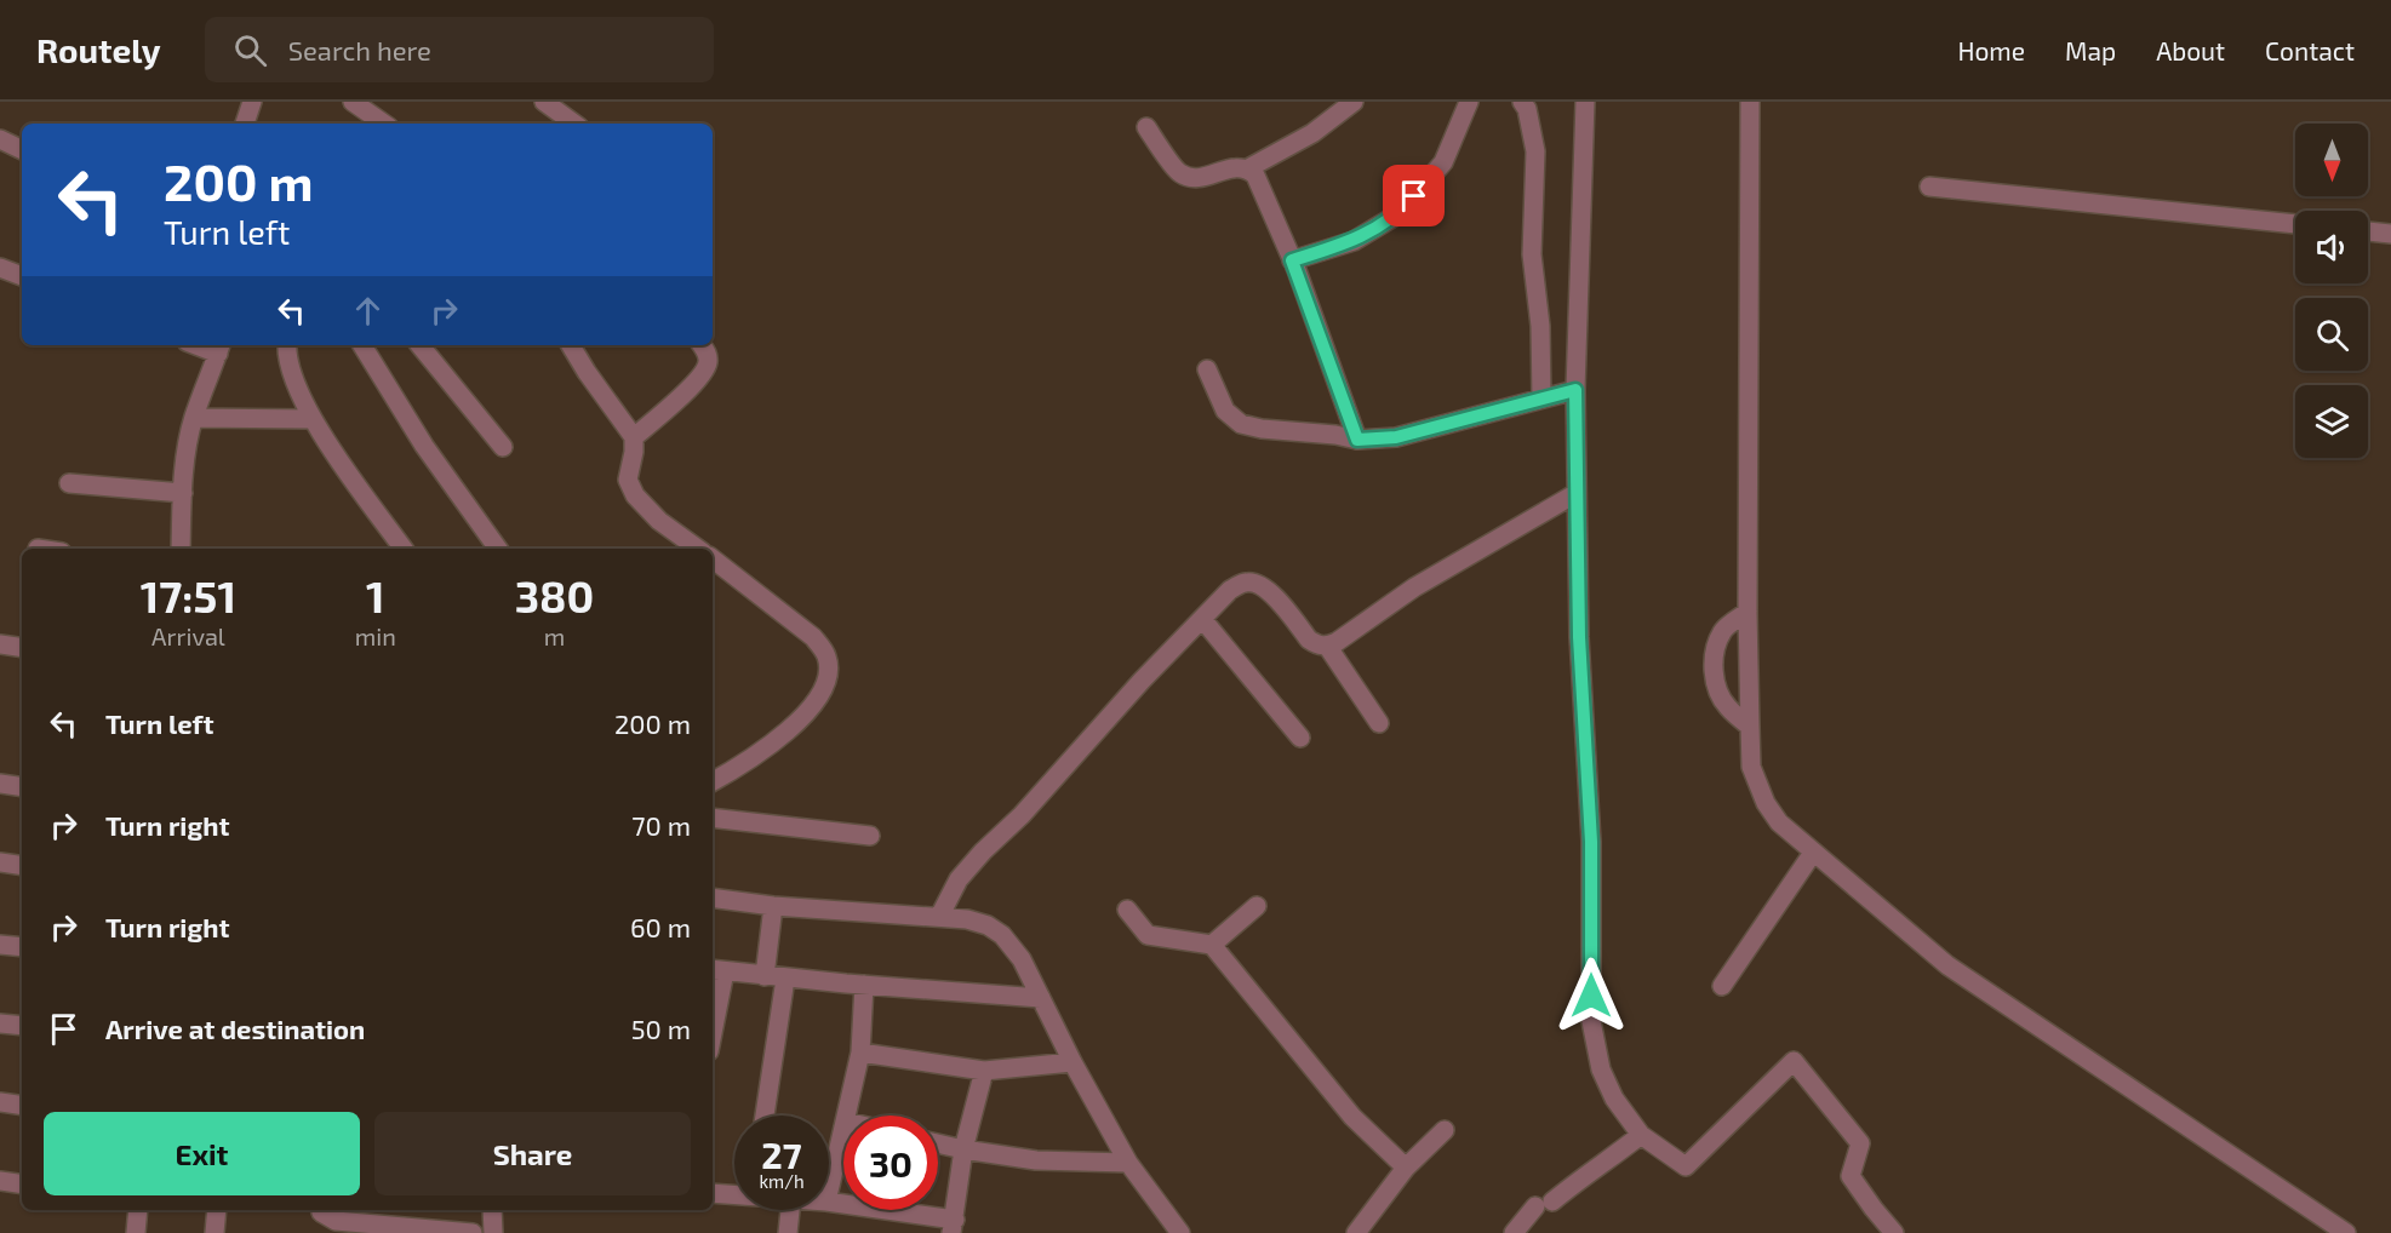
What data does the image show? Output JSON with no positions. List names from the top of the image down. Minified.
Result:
{"north":"bottom","page":{"header":"Routely","search":"Search here","nav":["Home","Map","About","Contact"],"turn":["200 m","Turn left"],"eta":["17:51","Arrival","1","min","380","m"],"list":[{"name":"Turn left","value":"200 m"},{"name":"Turn right","value":"70 m"},{"name":"Turn right","value":"60 m"},{"name":"Arrive at destination","value":"50 m"}],"buttons":["Exit","Share"],"speed":"27 km/h","limit":"30"}}
